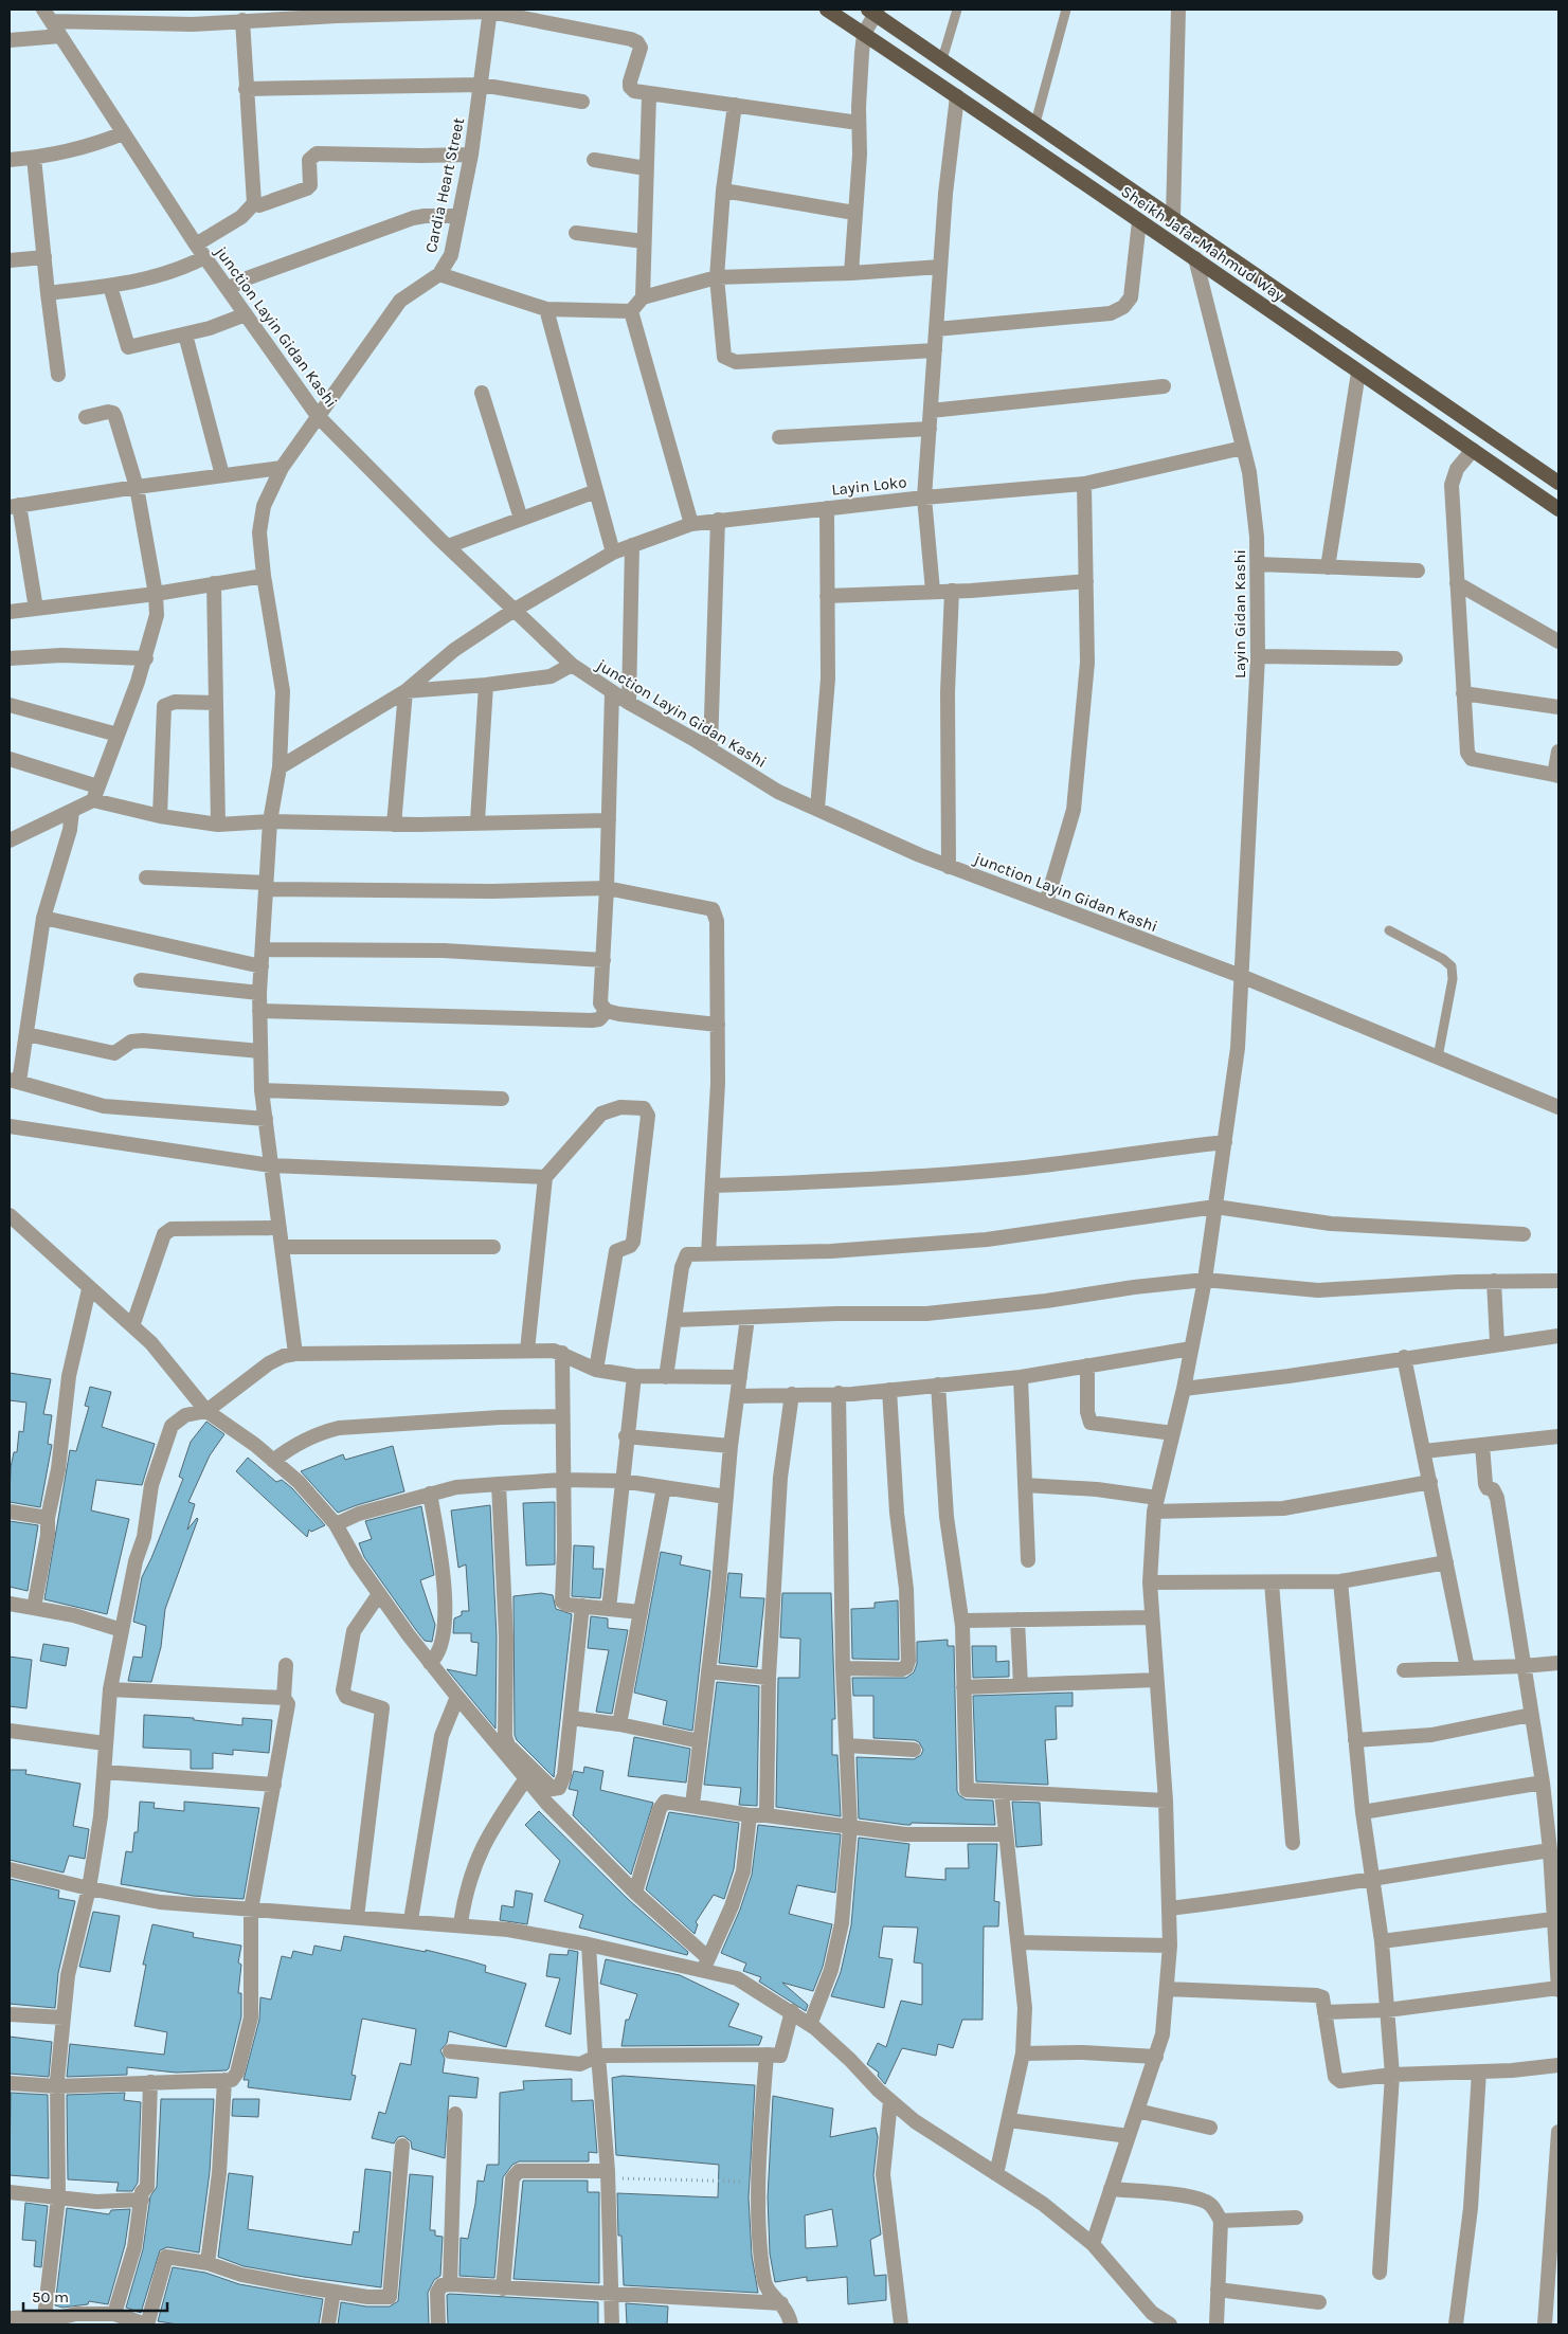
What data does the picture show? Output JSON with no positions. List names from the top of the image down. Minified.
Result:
{"streets":{"main road":["Sheikh Jafar Mahmud Way"],"street":["Cardia Heart Street","junction Layin Gidan Kashi","Layin Loko","Layin Gidan Kashi"]},"crossings":[["Cardia Heart Street","junction Layin Gidan Kashi"],["Cardia Heart Street","Layin Loko"],["Sheikh Jafar Mahmud Way","Layin Gidan Kashi"],["junction Layin Gidan Kashi","Layin Loko"],["junction Layin Gidan Kashi","Layin Gidan Kashi"],["Layin Loko","Layin Gidan Kashi"]],"scale_bar":"50 m"}
